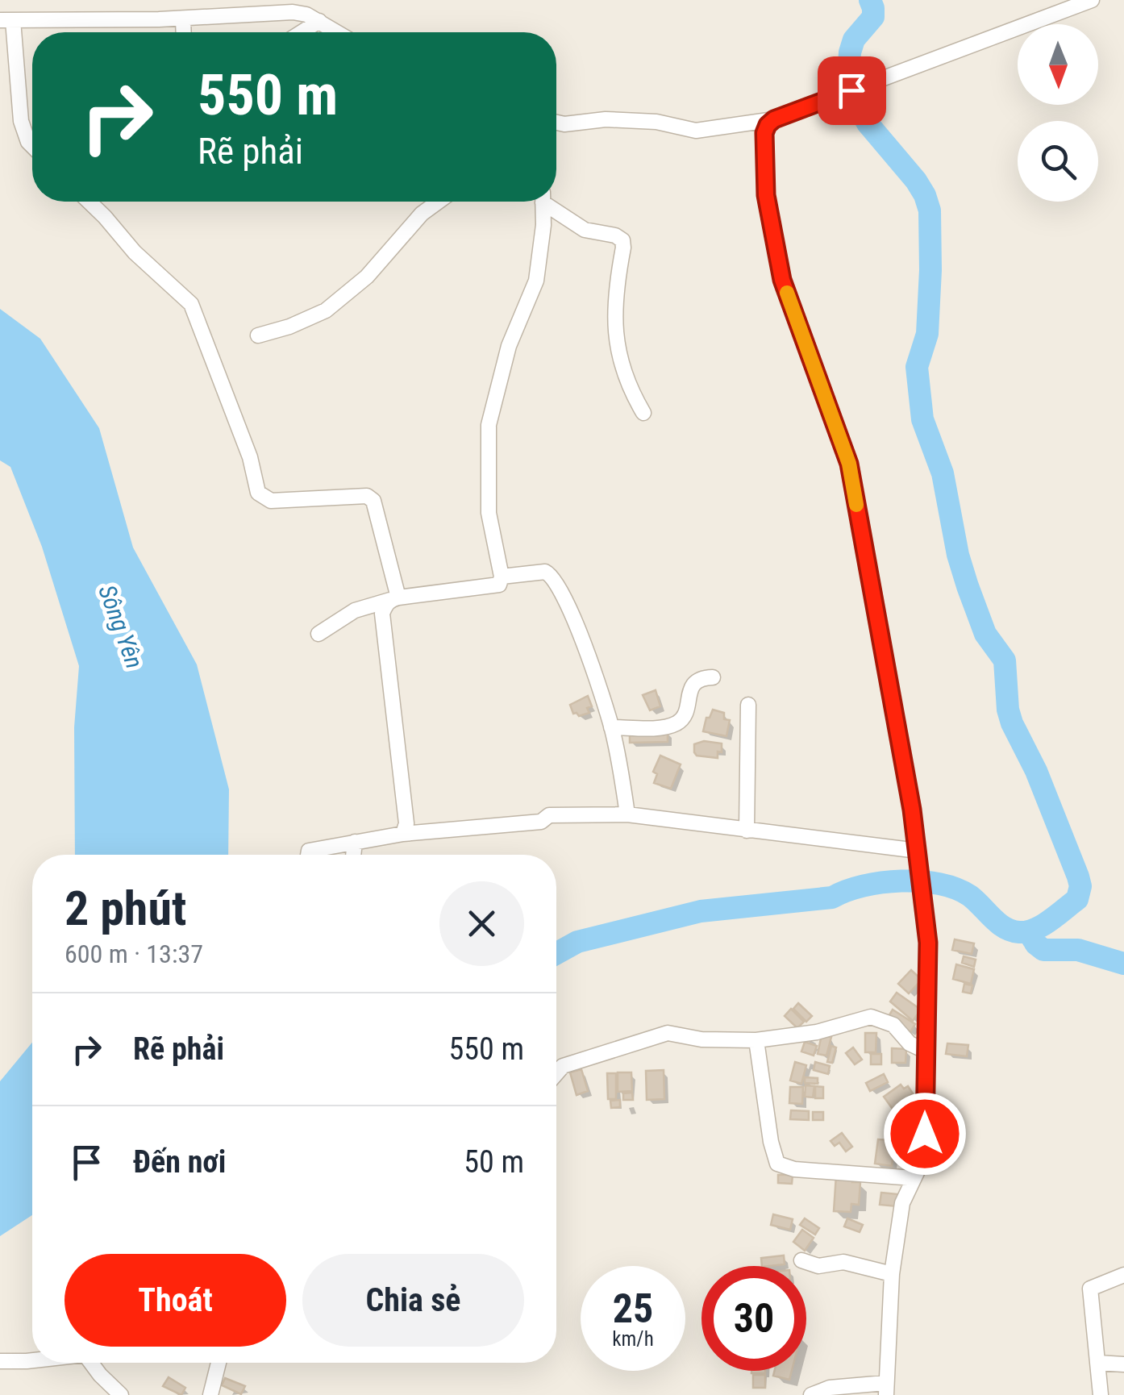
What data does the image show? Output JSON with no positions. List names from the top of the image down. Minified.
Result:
{"water":["Sông Yên"],"north":"bottom","page":{"turn":["550 m","Rẽ phải"],"heading":["2 phút","600 m · 13:37"],"list":[{"name":"Rẽ phải","value":"550 m"},{"name":"Đến nơi","value":"50 m"}],"buttons":["Thoát","Chia sẻ"],"speed":"25 km/h","limit":"30"}}
